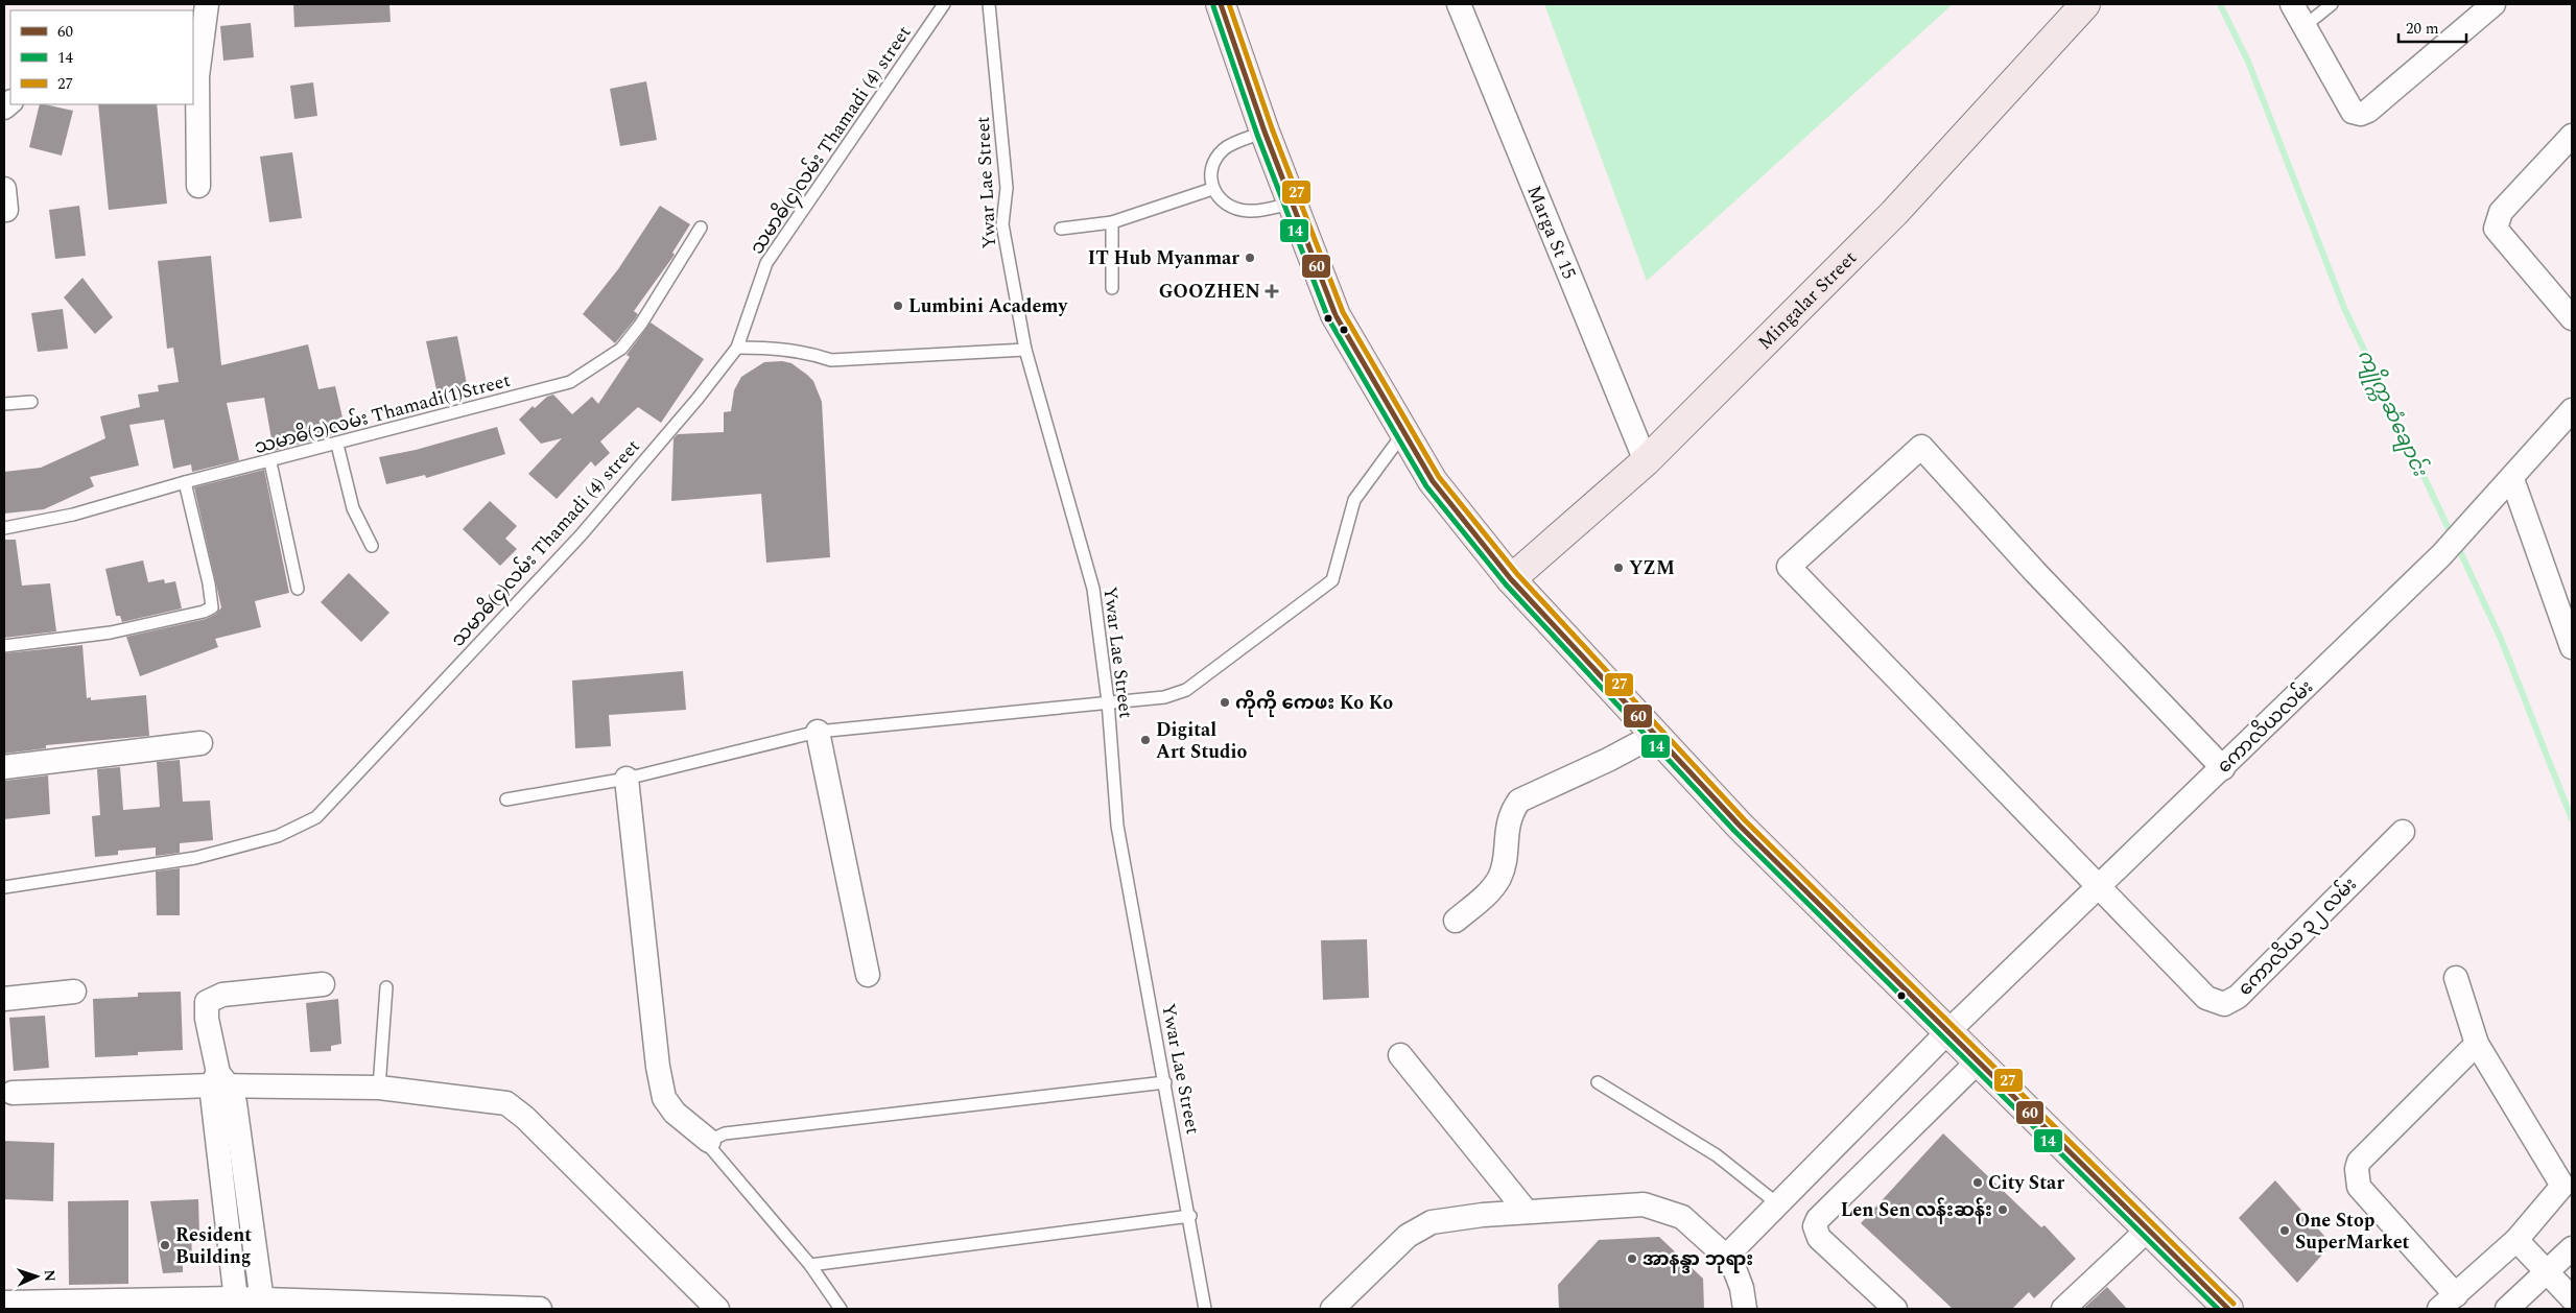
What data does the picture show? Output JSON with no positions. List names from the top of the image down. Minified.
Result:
{"streets":{"main road":["Mingalar Street"],"street":["Marga St 15","ကောလိယလမ်း","ကောလိယ ၃၂ လမ်း"],"lane":["သမာဓိ(၄)လမ်း Thamadi (4) street","Ywar Lae Street","သမာဓိ(၁)လမ်း Thamadi(1)Street"]},"crossings":[["Marga St 15","Mingalar Street"],["ကောလိယလမ်း","ကောလိယ ၃၂ လမ်း"]],"water":["ကျိုက္ကဆံချောင်း"],"places":{"other":["IT Hub Myanmar","Lumbini Academy","YZM","ကိုကို ကေဖး Ko Ko","Digital Art Studio","City Star","Len Sen လန်းဆန်း","One Stop SuperMarket","Resident Building","အာနန္ဒာ ဘုရား"],"health":["GOOZHEN"]},"lines":["transit line 60","transit line 27","transit line 14"],"legend":["60","14","27"],"scale_bar":"20 m","north":"right"}
